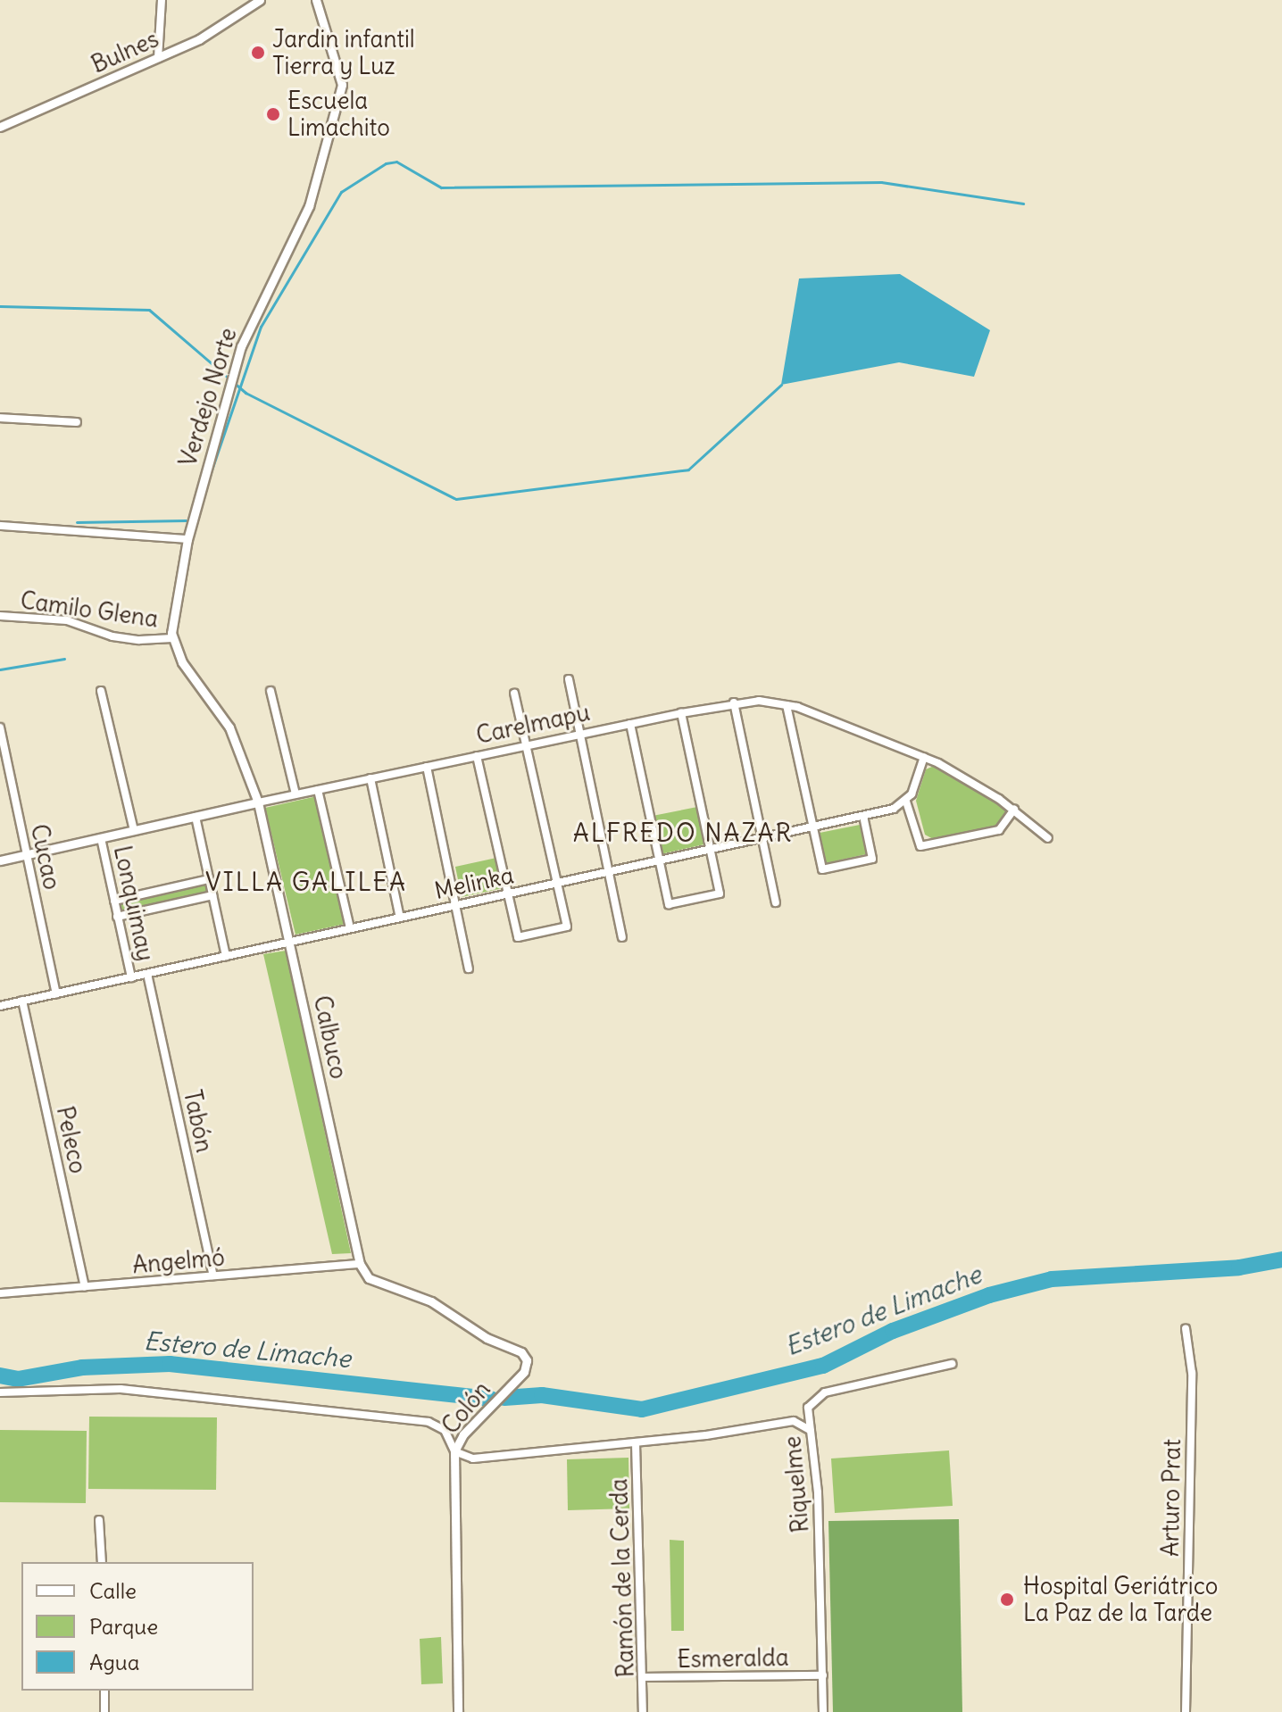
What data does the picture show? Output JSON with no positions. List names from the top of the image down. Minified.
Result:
{"streets":{"street":["Bulnes","Verdejo Norte","Camilo Glena","Carelmapu","Cucao","Melinka","Lonquimay","Calbuco","Tabón","Peleco","Angelmó","Colón","Riquelme","Arturo Prat","Ramón de la Cerda","Esmeralda"]},"crossings":[["Verdejo Norte","Camilo Glena"],["Carelmapu","Cucao"],["Carelmapu","Lonquimay"],["Carelmapu","Calbuco"],["Cucao","Melinka"],["Melinka","Lonquimay"],["Melinka","Calbuco"],["Melinka","Tabón"],["Melinka","Peleco"],["Calbuco","Angelmó"],["Calbuco","Colón"],["Tabón","Angelmó"],["Peleco","Angelmó"],["Riquelme","Esmeralda"],["Ramón de la Cerda","Esmeralda"]],"districts":["ALFREDO NAZAR","VILLA GALILEA"],"water":["Estero de Limache"],"places":["Jardin infantil Tierra y Luz","Escuela Limachito","Hospital Geriátrico La Paz de la Tarde"],"legend":["Calle","Parque","Agua"]}
